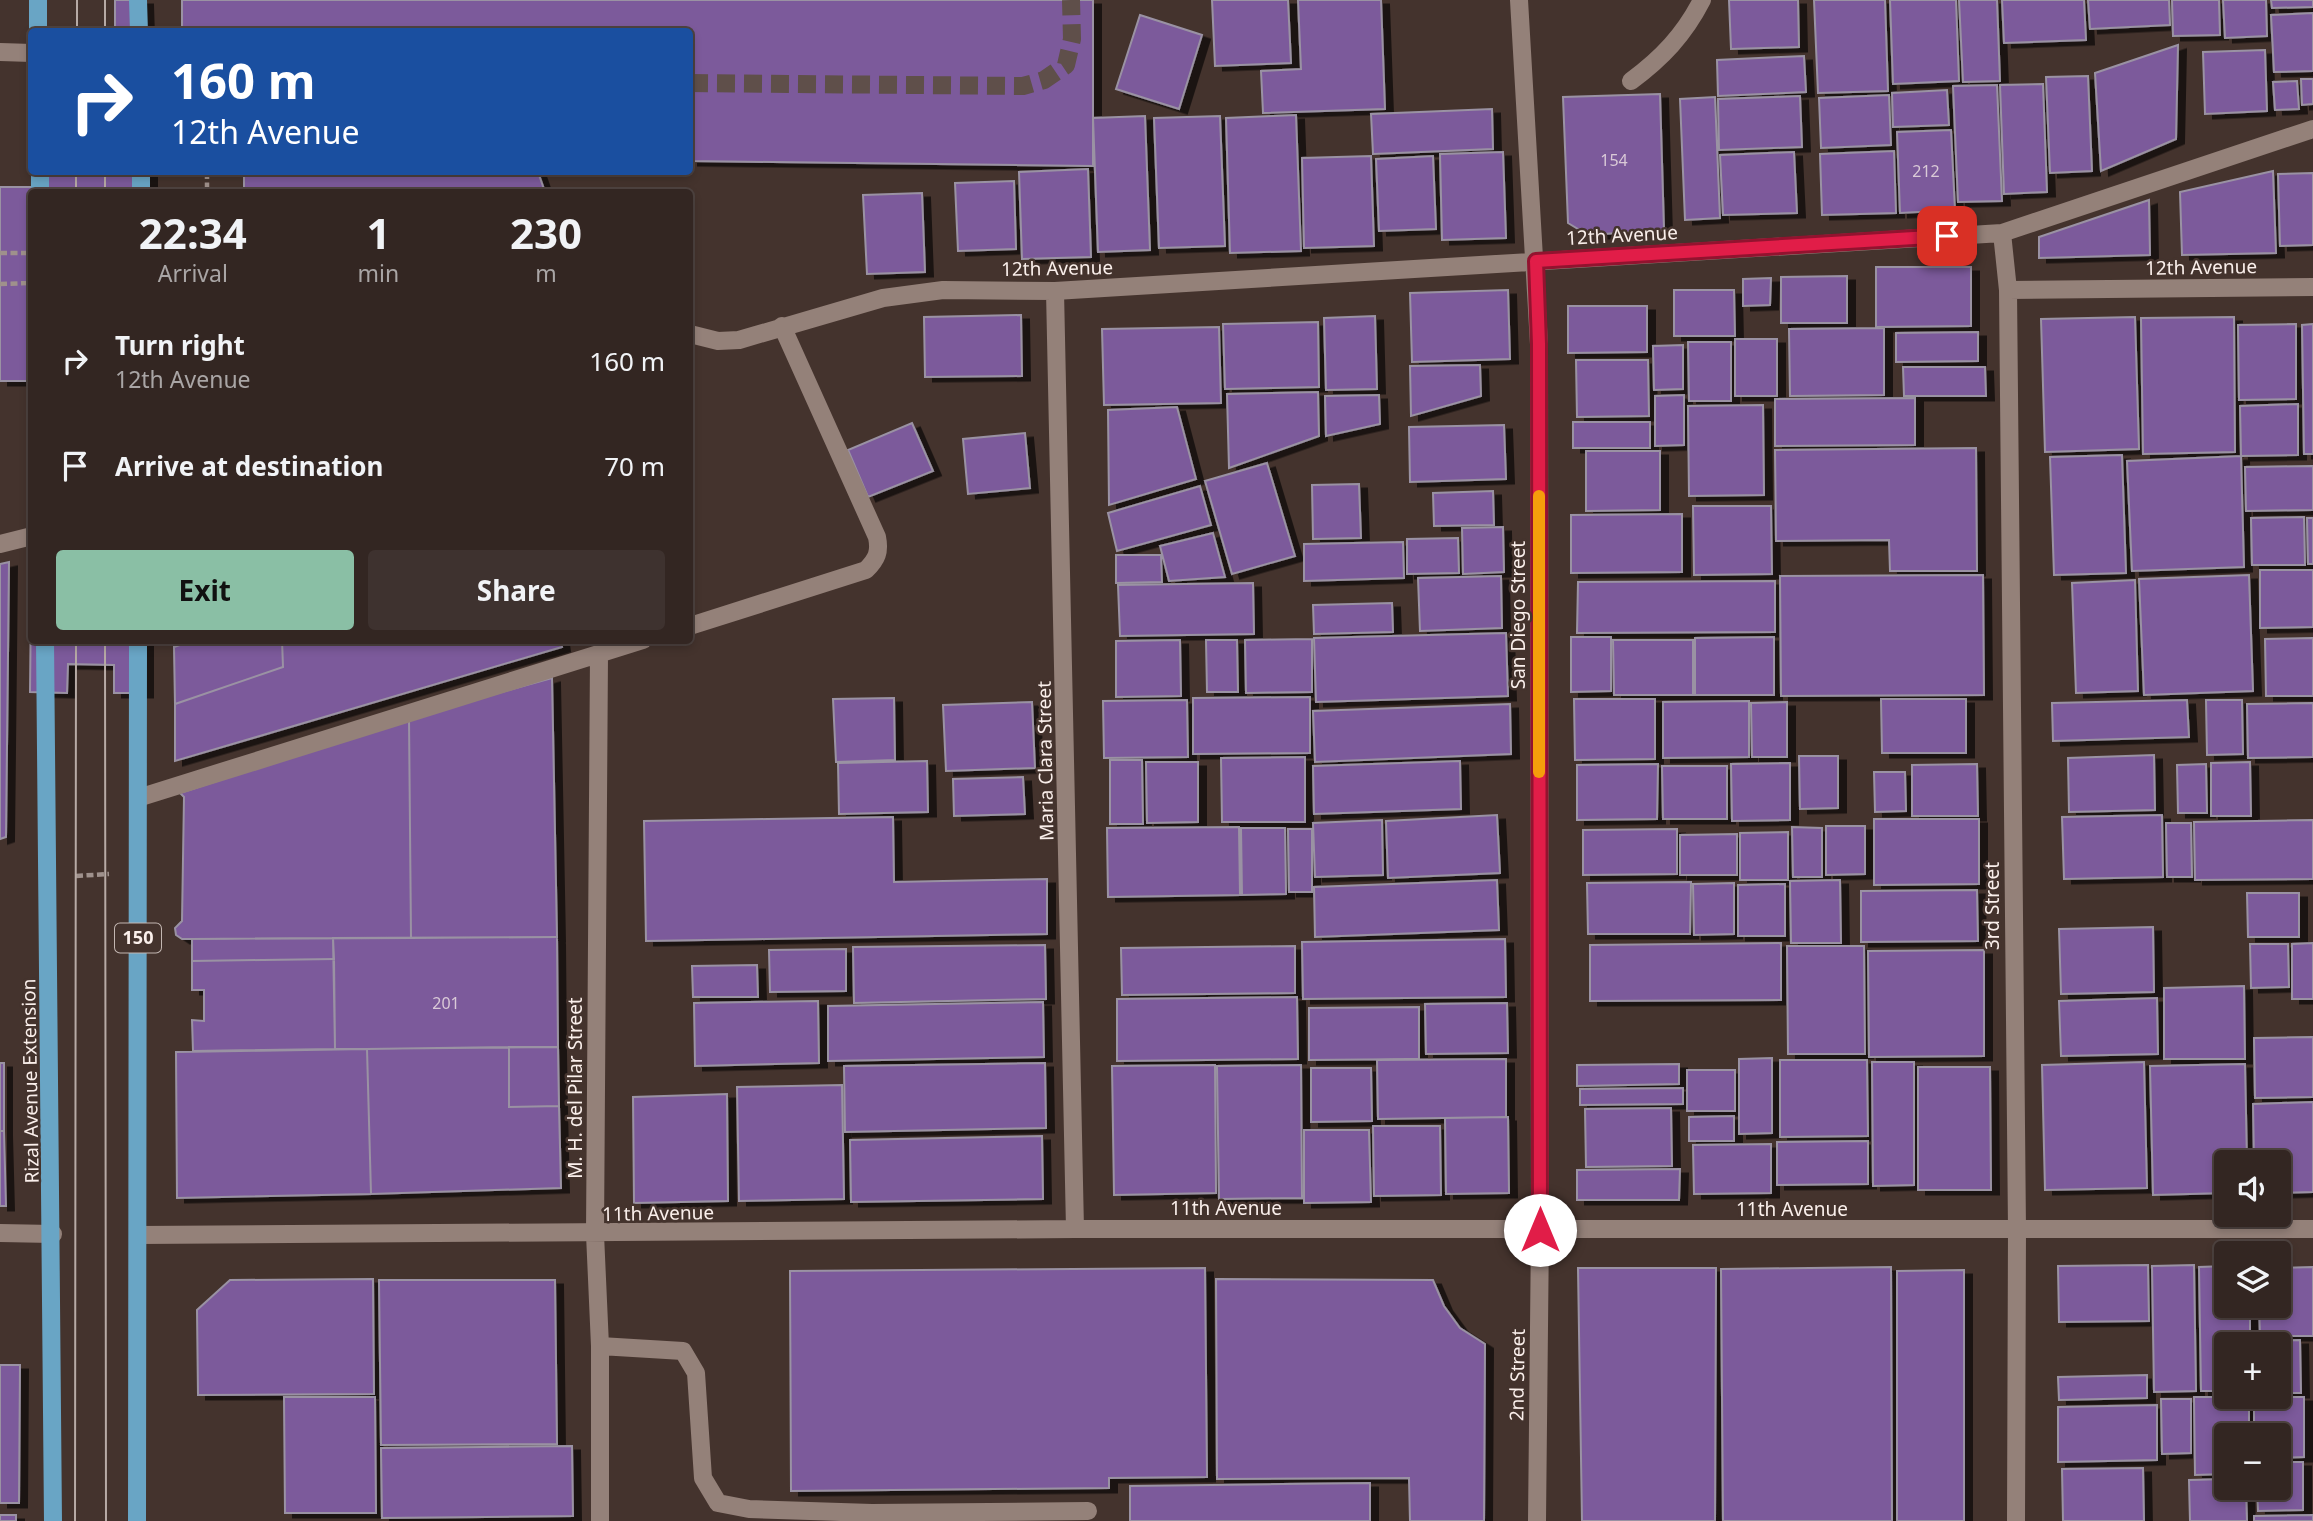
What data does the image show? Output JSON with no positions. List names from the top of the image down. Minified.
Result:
{"streets":{"main road":["150","Rizal Avenue Extension"],"street":["12th Avenue","San Diego Street","Maria Clara Street","3rd Street","M. H. del Pilar Street","11th Avenue","2nd Street"]},"crossings":[["12th Avenue","San Diego Street"],["12th Avenue","Maria Clara Street"],["12th Avenue","3rd Street"],["San Diego Street","11th Avenue"],["San Diego Street","2nd Street"],["Maria Clara Street","11th Avenue"],["3rd Street","11th Avenue"],["150","11th Avenue"],["M. H. del Pilar Street","11th Avenue"],["11th Avenue","2nd Street"]],"house_numbers":["154","212","201"],"page":{"turn":["160 m","12th Avenue"],"eta":["22:34","Arrival","1","min","230","m"],"list":[{"name":"Turn right","note":"12th Avenue","value":"160 m"},{"name":"Arrive at destination","value":"70 m"}],"buttons":["Exit","Share"],"map_buttons":["+","−"]}}
